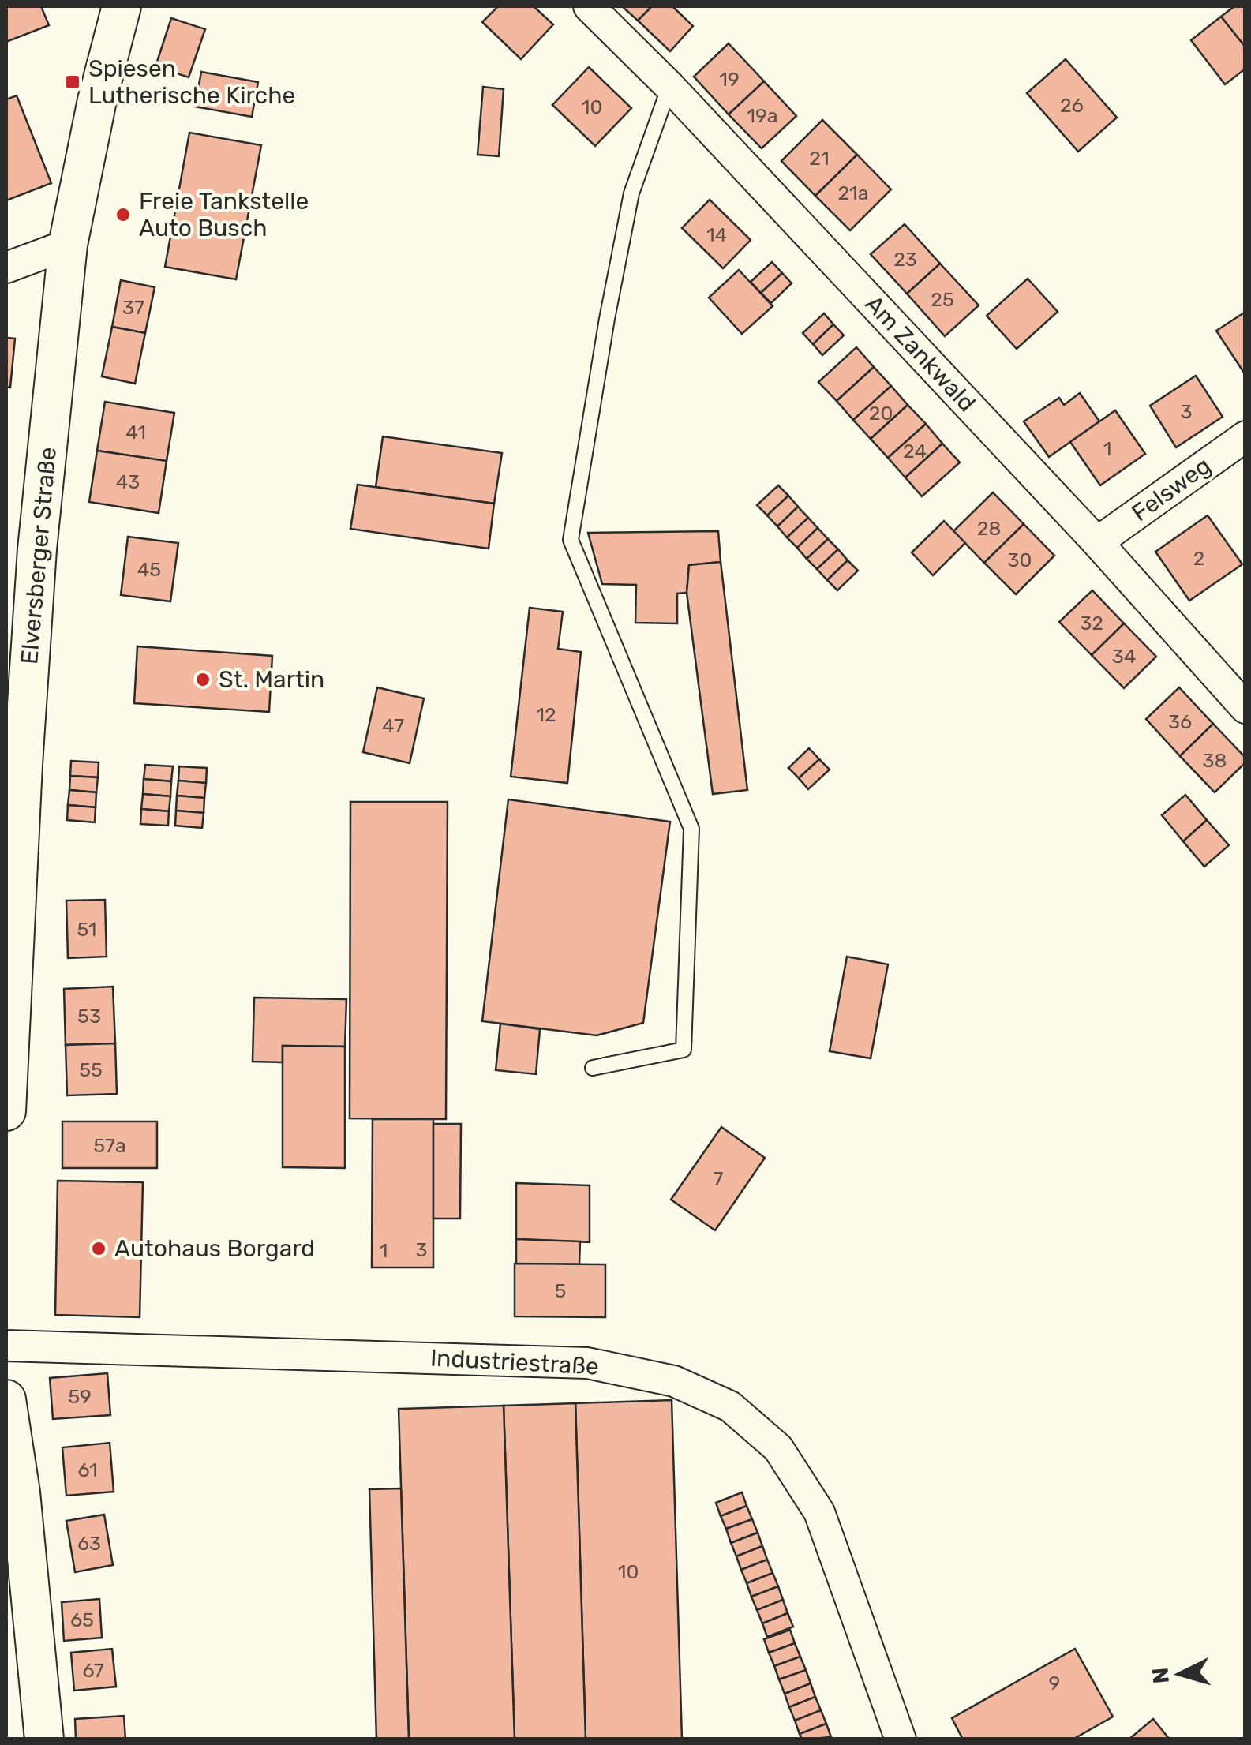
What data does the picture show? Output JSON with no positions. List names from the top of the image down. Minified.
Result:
{"streets":{"street":["Am Zankwald","Felsweg","Elversberger Straße","Industriestraße"]},"crossings":[["Am Zankwald","Felsweg"]],"places":{"transit":["Spiesen Lutherische Kirche"],"other":["Freie Tankstelle Auto Busch","St. Martin","Autohaus Borgard"]},"house_numbers":["19","26","10","19a","21","21a","14","23","25","37","3","20","41","1","24","43","28","2","30","45","32","34","12","36","47","38","51","53","55","57a","7","3","1","5","59","61","63","10","65","67","9"],"north":"left"}
